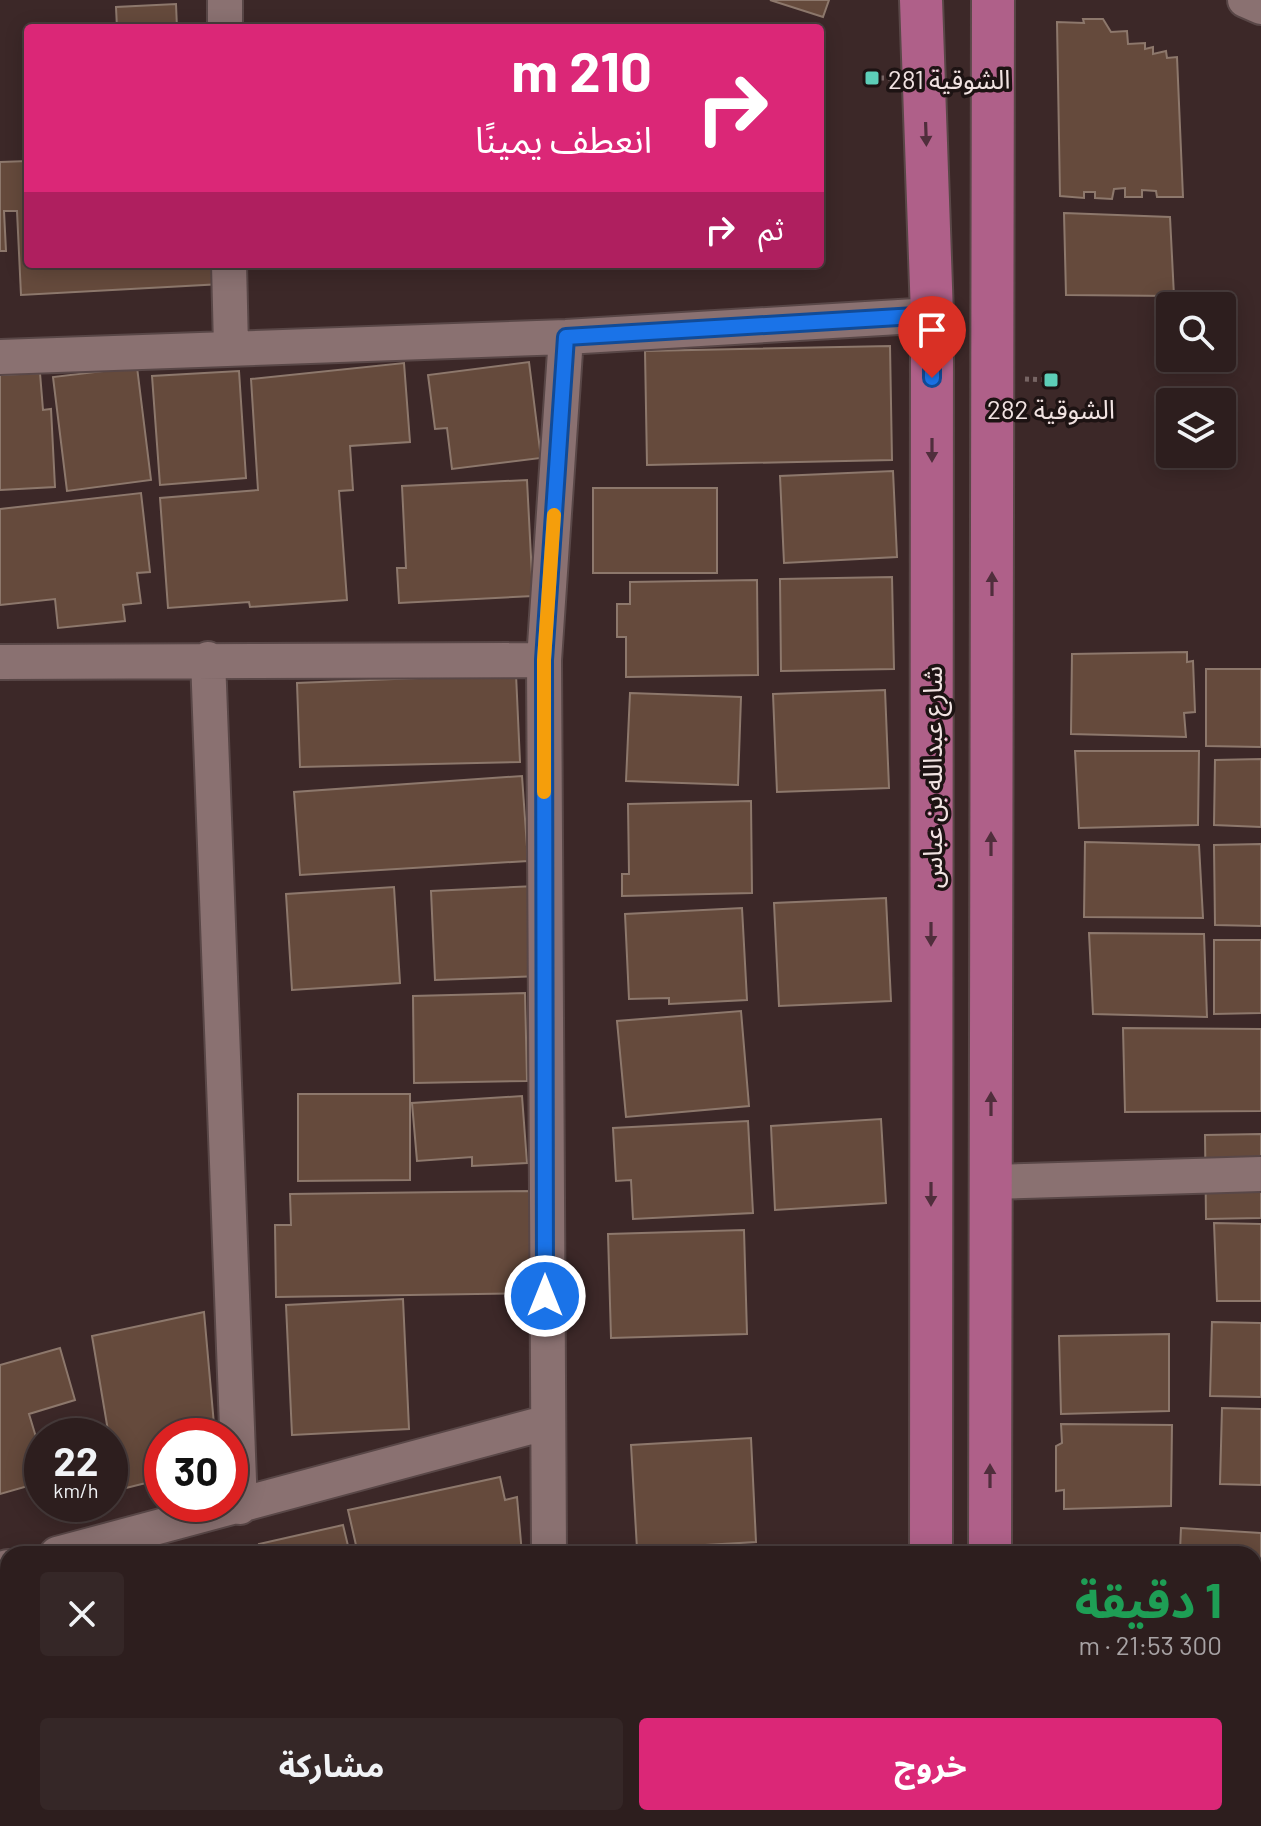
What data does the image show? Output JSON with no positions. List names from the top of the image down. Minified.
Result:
{"streets":{"main road":["شارع عبدالله بن عباس"]},"places":{"transit":["الشوقية 281","الشوقية 282"]},"page":{"turn":["210 m","انعطف يمينًا"],"then":"ثم","speed":"22 km/h","limit":"30","heading":["1 دقيقة","300 m · 21:53"],"buttons":["خروج","مشاركة"]}}
